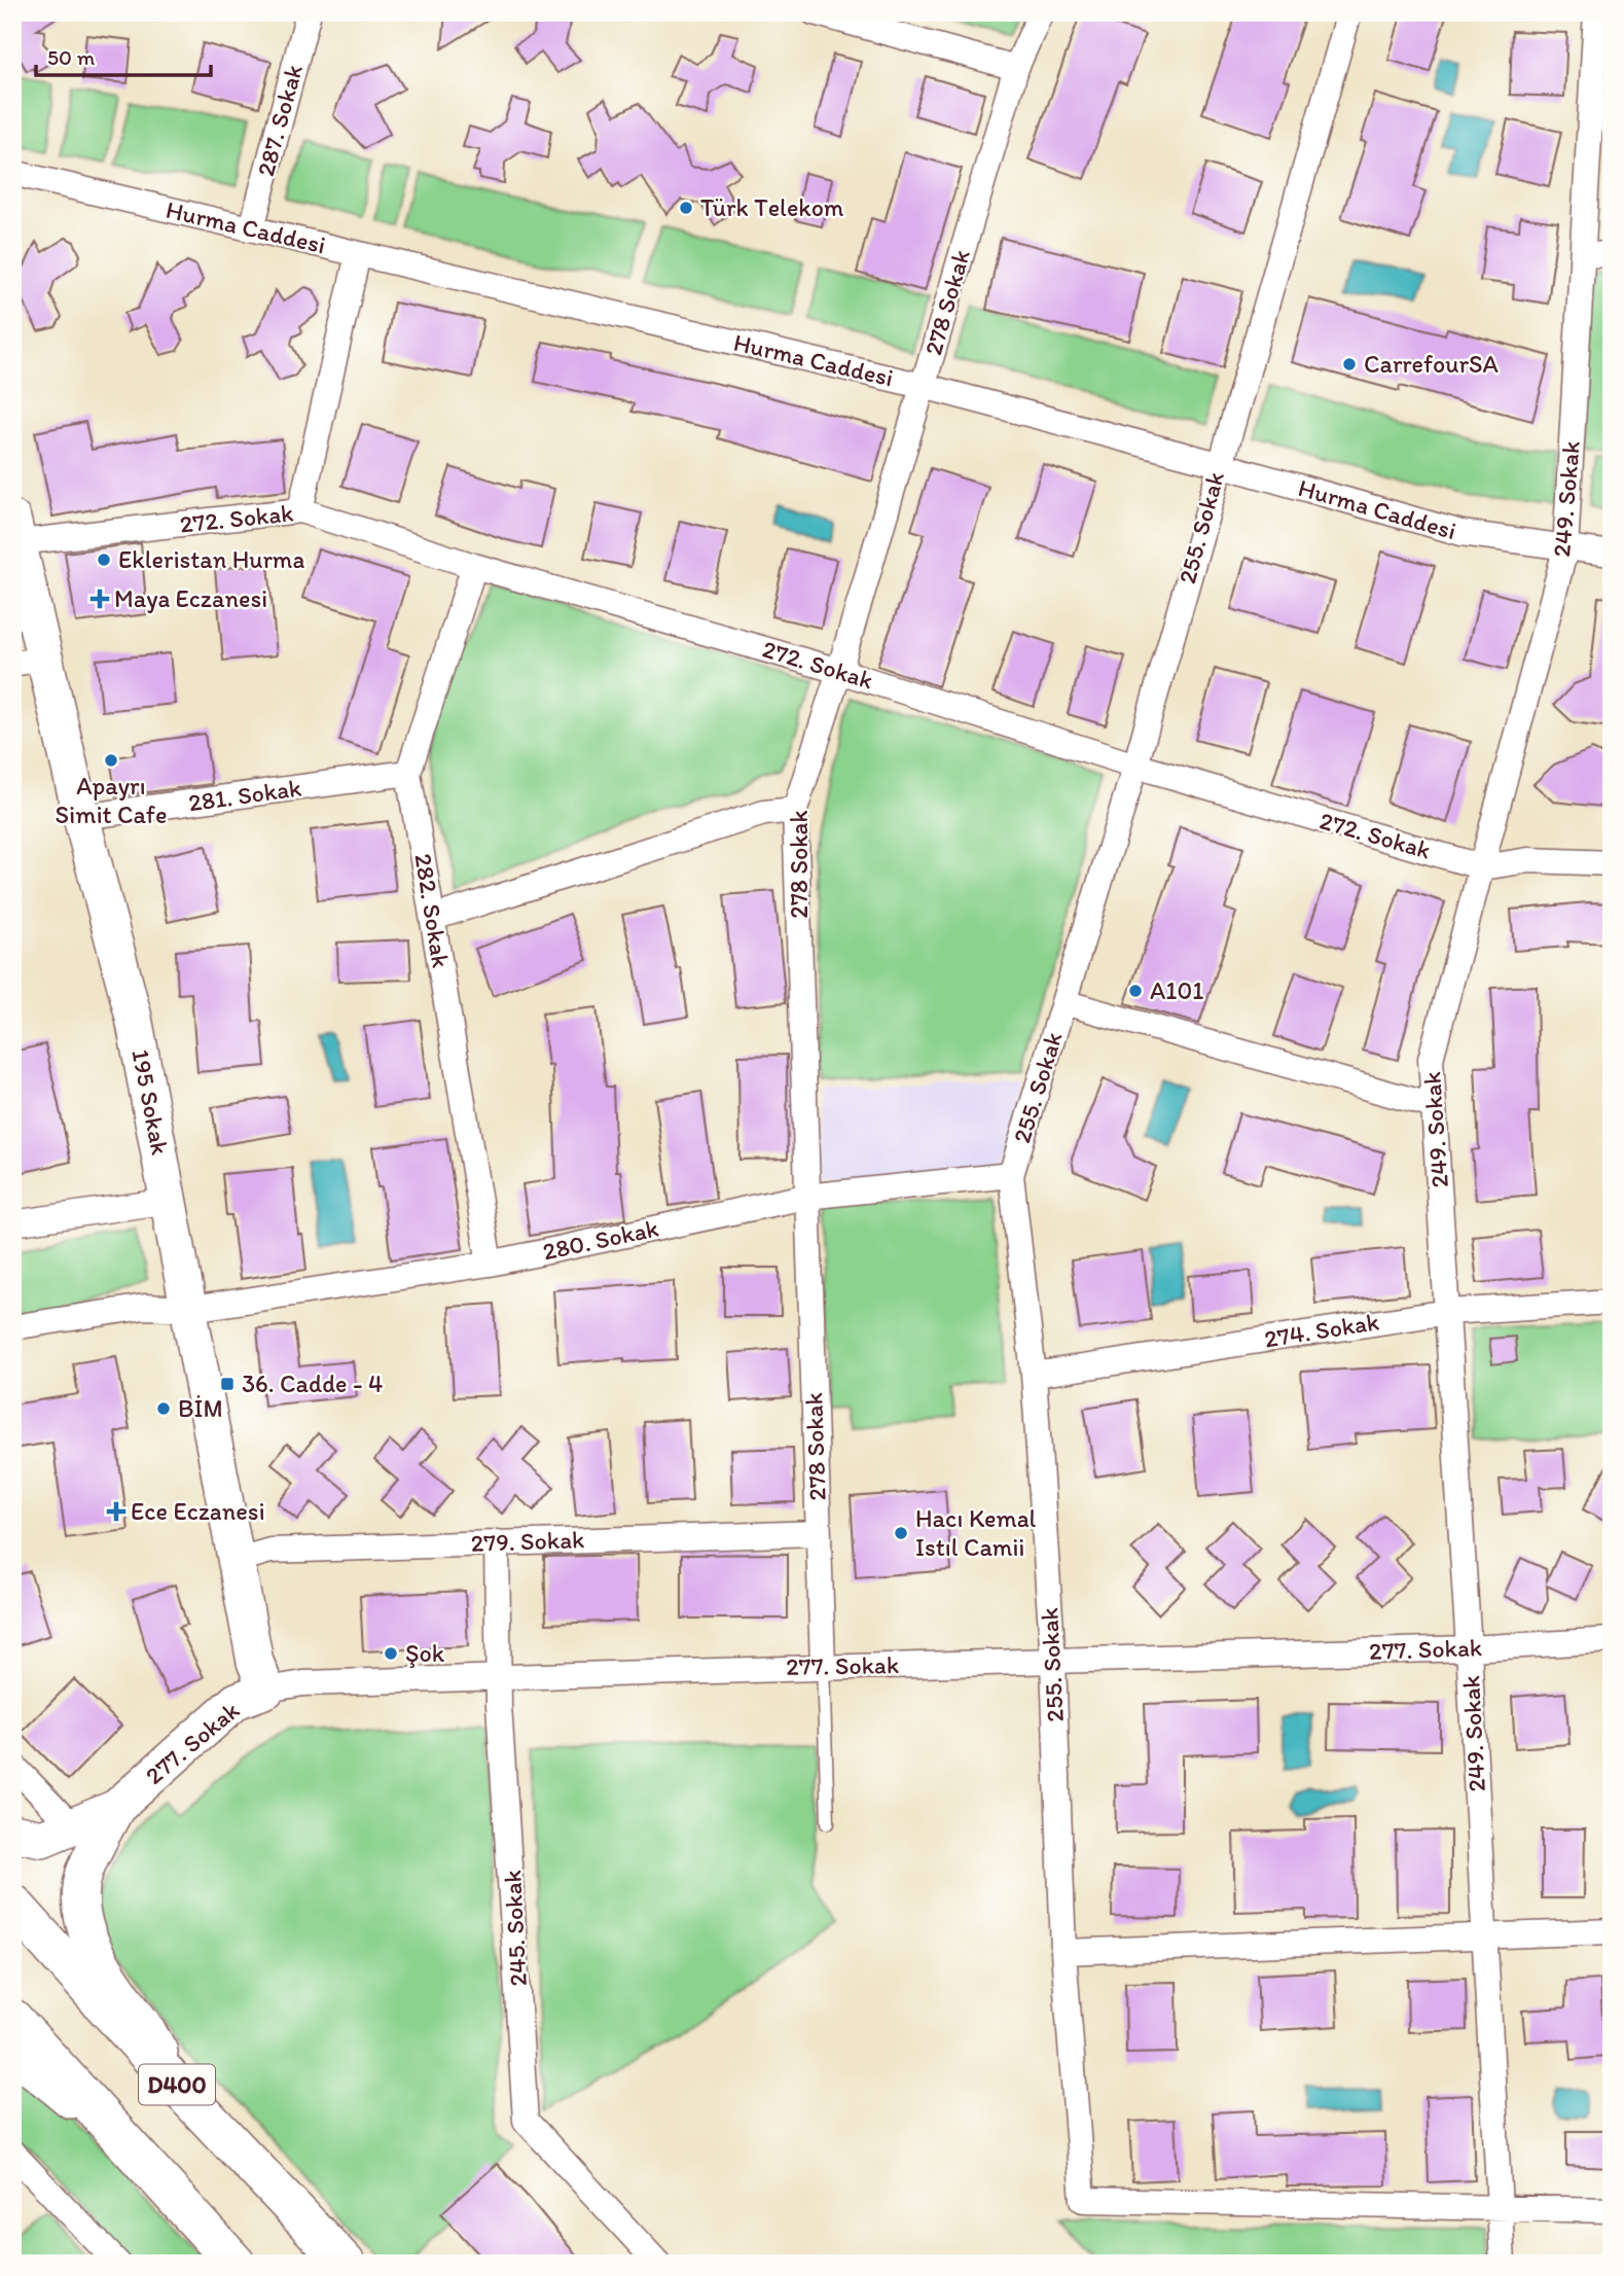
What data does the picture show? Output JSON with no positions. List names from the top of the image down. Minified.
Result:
{"streets":{"highway":["D400"],"street":["287. Sokak","Hurma Caddesi","278 Sokak","249. Sokak","272. Sokak","255. Sokak","281. Sokak","282. Sokak","195 Sokak","280. Sokak","274. Sokak","279. Sokak","277. Sokak","245. Sokak"]},"crossings":[["287. Sokak","Hurma Caddesi"],["Hurma Caddesi","278 Sokak"],["Hurma Caddesi","249. Sokak"],["Hurma Caddesi","255. Sokak"],["278 Sokak","272. Sokak"],["278 Sokak","280. Sokak"],["278 Sokak","279. Sokak"],["278 Sokak","277. Sokak"],["249. Sokak","272. Sokak"],["249. Sokak","255. Sokak"],["249. Sokak","274. Sokak"],["249. Sokak","277. Sokak"],["272. Sokak","255. Sokak"],["272. Sokak","282. Sokak"],["272. Sokak","195 Sokak"],["255. Sokak","280. Sokak"],["255. Sokak","274. Sokak"],["255. Sokak","277. Sokak"],["281. Sokak","282. Sokak"],["281. Sokak","195 Sokak"],["282. Sokak","280. Sokak"],["195 Sokak","280. Sokak"],["195 Sokak","279. Sokak"],["195 Sokak","277. Sokak"],["279. Sokak","245. Sokak"],["277. Sokak","245. Sokak"]],"places":{"other":["Türk Telekom","CarrefourSA","Ekleristan Hurma","Apayrı Simit Cafe","A101","BİM","Hacı Kemal Istıl Camii","Şok"],"health":["Maya Eczanesi","Ece Eczanesi"],"transit":["36. Cadde - 4"]},"scale_bar":"50 m"}
